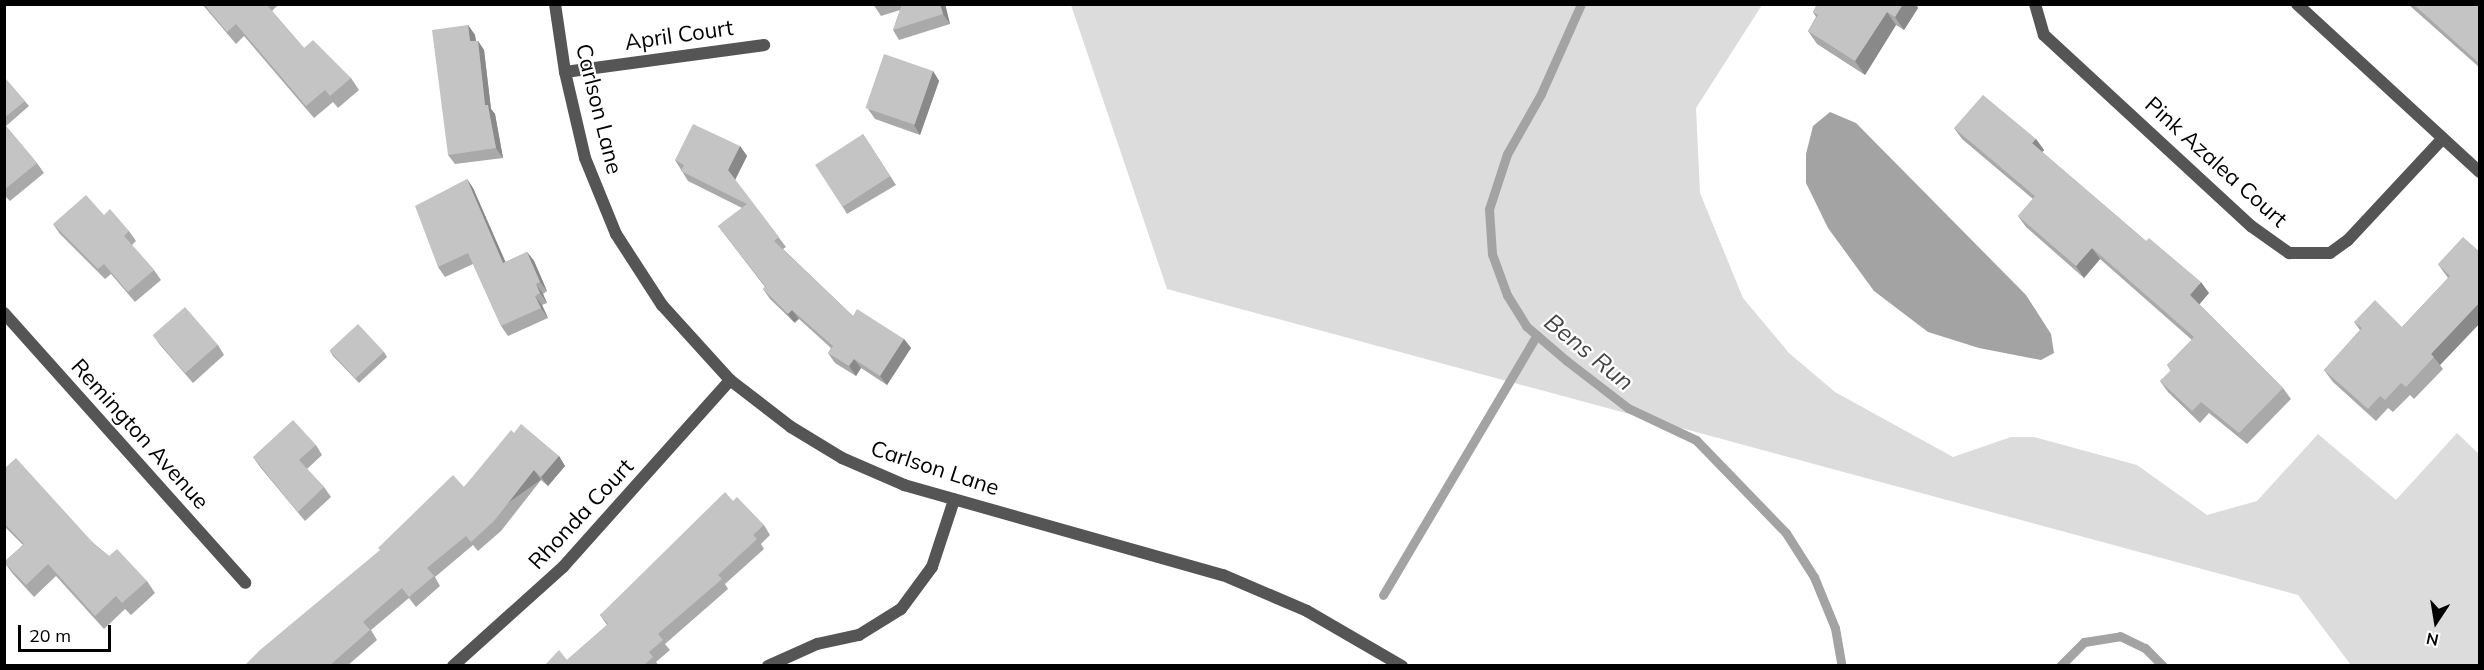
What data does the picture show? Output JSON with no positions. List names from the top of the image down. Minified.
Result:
{"streets":{"street":["April Court","Carlson Lane","Pink Azalea Court","Remington Avenue","Rhonda Court"]},"crossings":[["April Court","Carlson Lane"],["Carlson Lane","Rhonda Court"]],"water":["Bens Run"],"scale_bar":"20 m","north":"bottom"}
